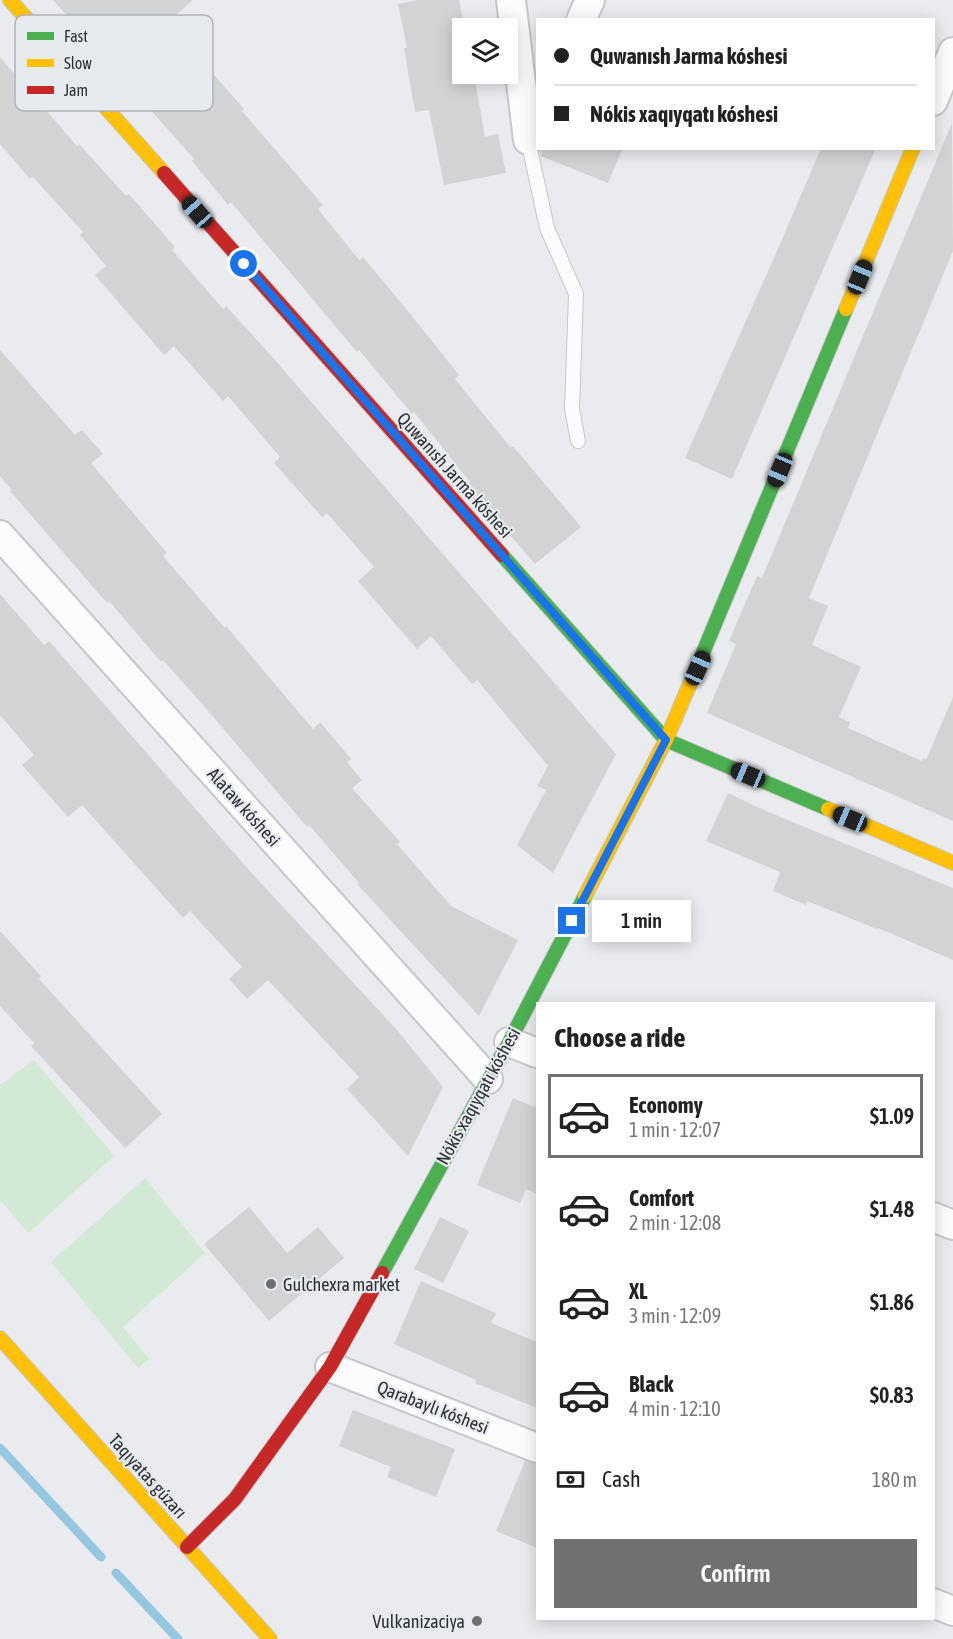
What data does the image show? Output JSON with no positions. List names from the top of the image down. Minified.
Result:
{"streets":{"main road":["Quwanısh Jarma kóshesi","Nókis xaqıyqatı kóshesi","Taqıyatas gúzarı"],"street":["Alataw kóshesi","Qarabaylı kóshesi"]},"crossings":[["Quwanısh Jarma kóshesi","Nókis xaqıyqatı kóshesi"],["Alataw kóshesi","Nókis xaqıyqatı kóshesi"],["Nókis xaqıyqatı kóshesi","Qarabaylı kóshesi"],["Nókis xaqıyqatı kóshesi","Taqıyatas gúzarı"]],"places":["Gulchexra market","Vulkanizaciya"],"legend":["Fast","Slow","Jam"],"page":{"banner":["Quwanısh Jarma kóshesi","Nókis xaqıyqatı kóshesi"],"bubble":"1 min","heading":"Choose a ride","list":[{"name":"Economy","note":"1 min · 12:07","value":"$1.09"},{"name":"Comfort","note":"2 min · 12:08","value":"$1.48"},{"name":"XL","note":"3 min · 12:09","value":"$1.86"},{"name":"Black","note":"4 min · 12:10","value":"$0.83"}],"pay":["Cash","180 m"],"buttons":"Confirm"}}
